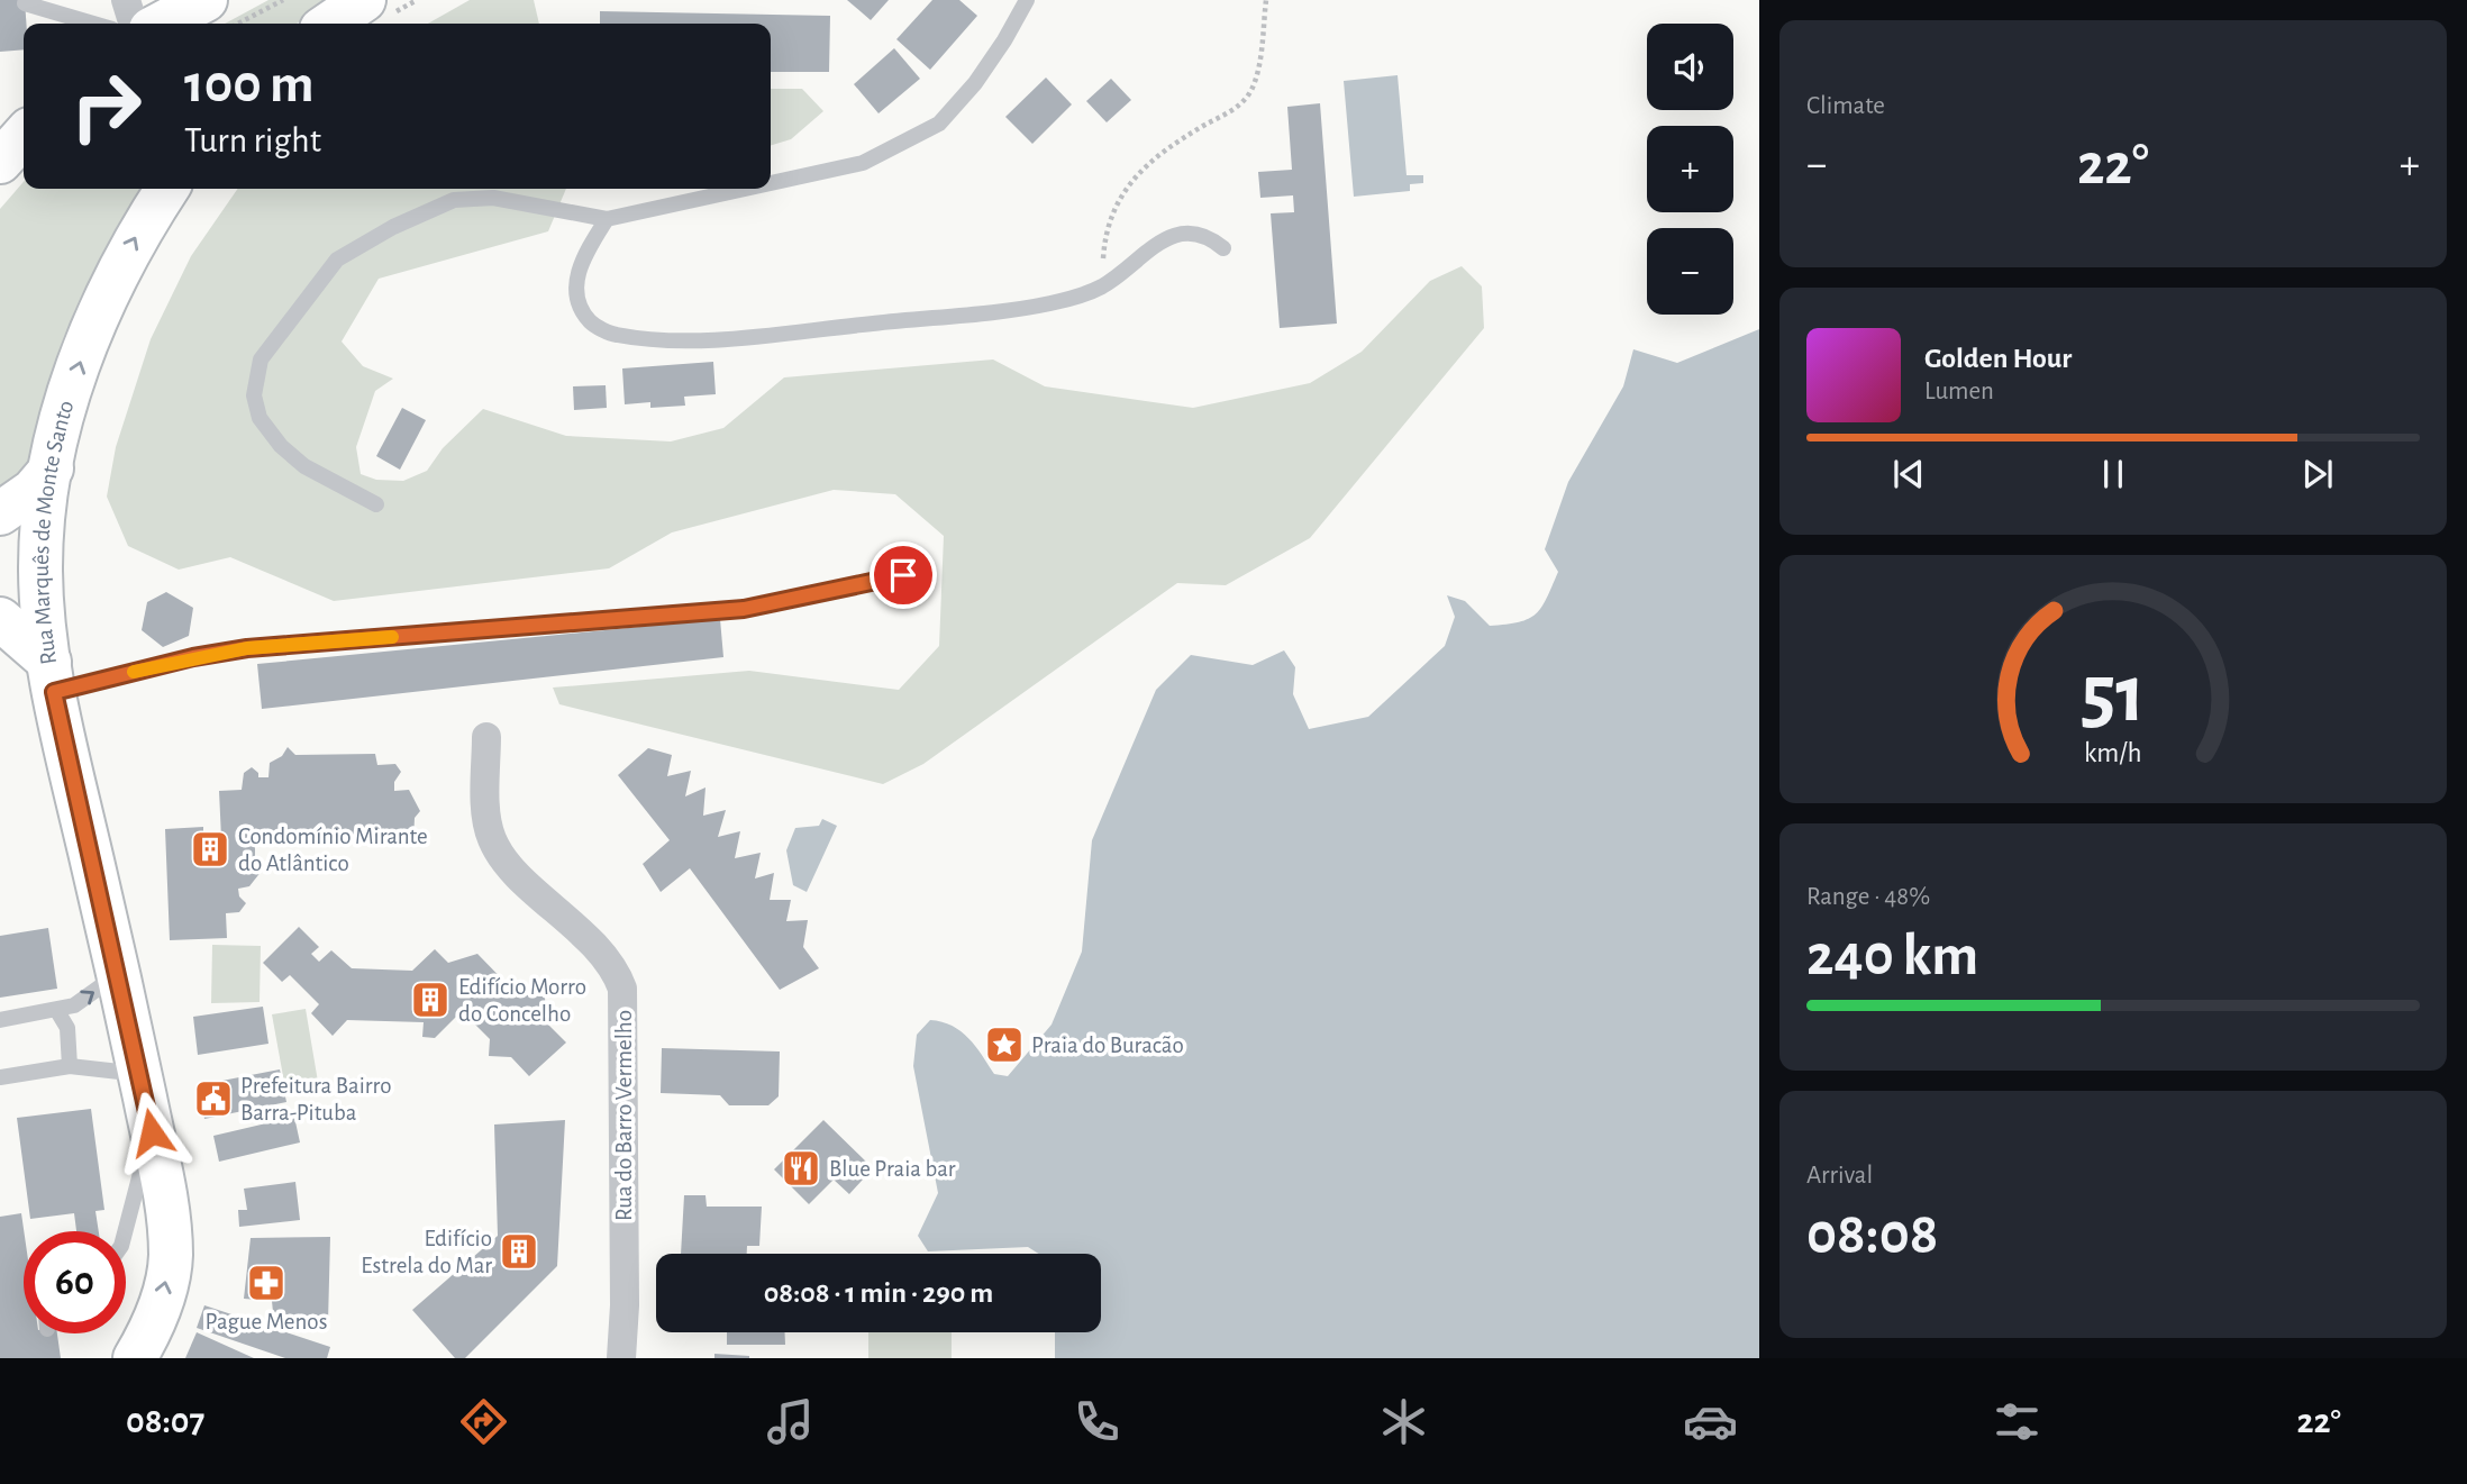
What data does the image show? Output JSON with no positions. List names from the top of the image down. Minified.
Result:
{"streets":{"main road":["Rua Marquês de Monte Santo"],"street":["Rua do Barro Vermelho"]},"one_way":["Rua Marquês de Monte Santo"],"places":{"building":["Condomínio Mirante do Atlântico","Edifício Morro do Concelho","Edifício Estrela do Mar"],"place":["Praia do Buracão"],"public building":["Prefeitura Bairro Barra-Pituba"],"restaurant":["Blue Praia bar"],"pharmacy":["Pague Menos"]},"page":{"tile":["Climate",["Range · 48%","240 km"],["Arrival","08:08"]],"map_buttons":["+","−"],"turn":["100 m","Turn right"],"heat":["−","22°","+"],"song":["Golden Hour","Lumen"],"limit":"60","trip":"08:08 · 1 min · 290 m","tabs":["08:07","22°"],"gauge":["51","km/h"]}}
